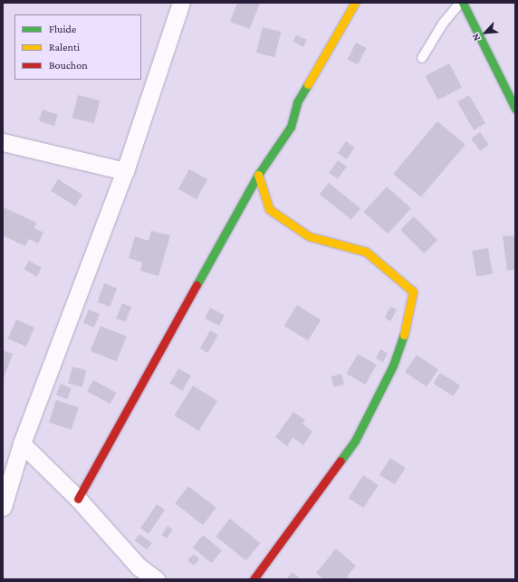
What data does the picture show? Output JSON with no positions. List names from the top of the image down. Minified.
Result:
{"legend":["Fluide","Ralenti","Bouchon"],"north":"bottom left"}
